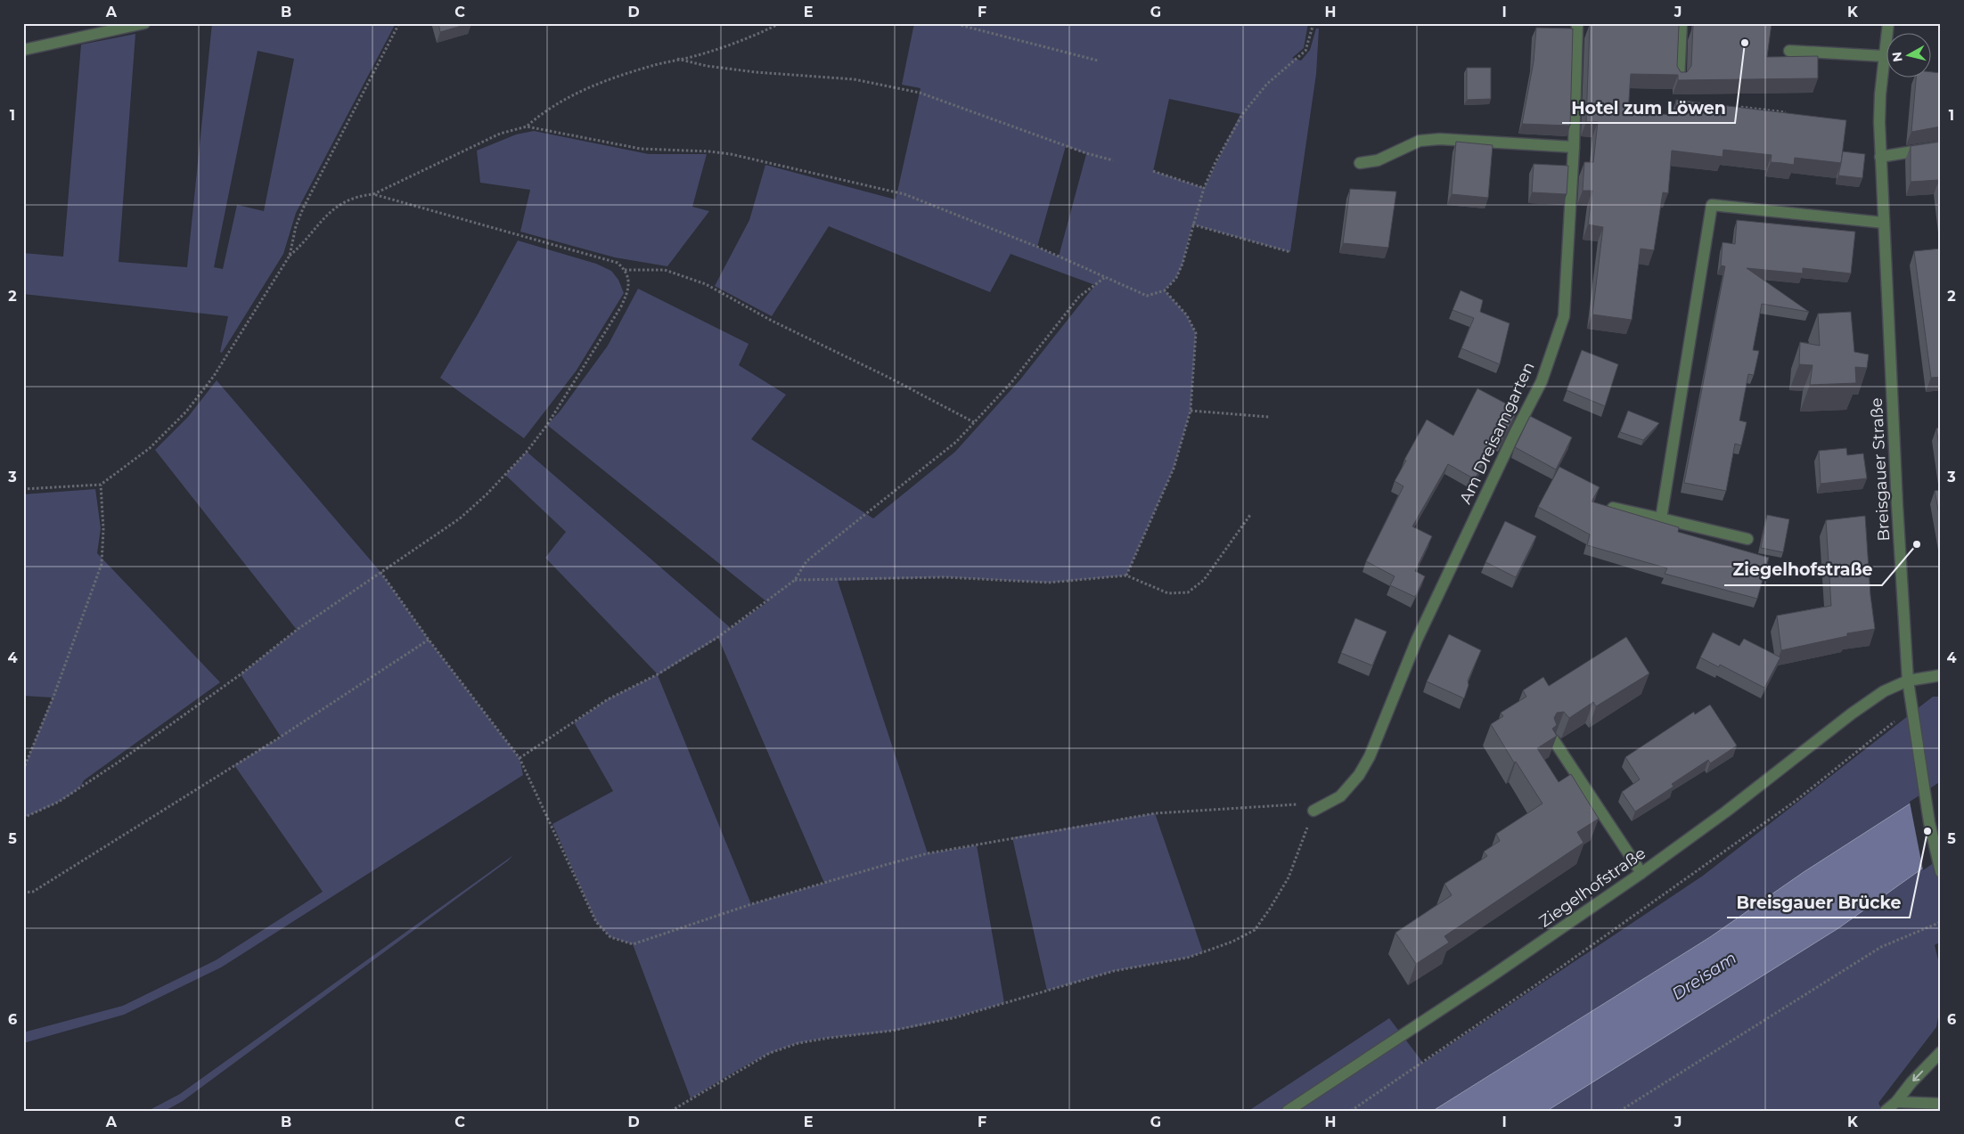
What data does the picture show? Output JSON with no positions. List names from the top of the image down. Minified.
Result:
{"streets":{"street":["Am Dreisamgarten","Breisgauer Straße","Ziegelhofstraße"]},"crossings":[["Breisgauer Straße","Ziegelhofstraße"]],"water":["Dreisam"],"places":["Hotel zum Löwen","Ziegelhofstraße","Breisgauer Brücke"],"north":"left","grid":{"columns":["A","B","C","D","E","F","G","H","I","J","K"],"rows":["1","2","3","4","5","6"]}}
